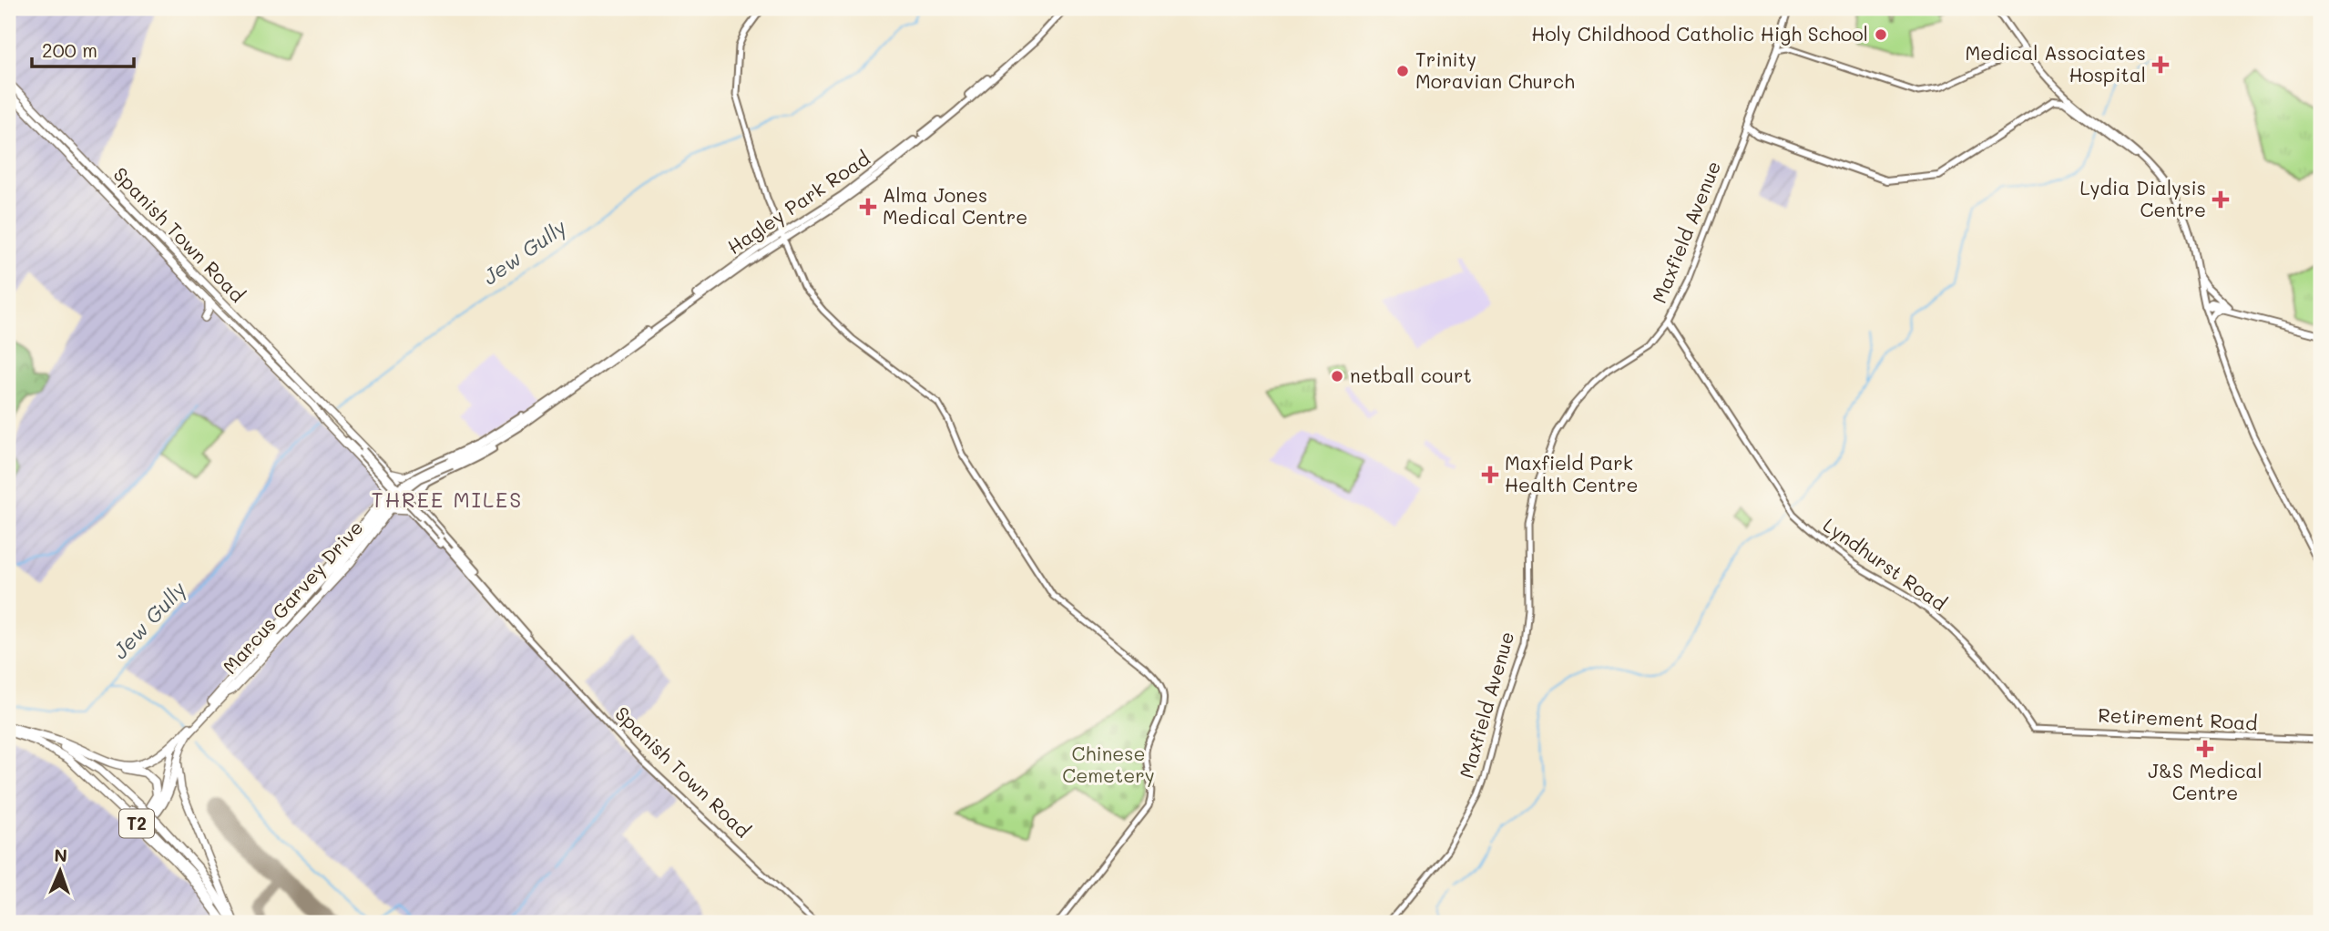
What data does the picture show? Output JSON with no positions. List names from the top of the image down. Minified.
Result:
{"streets":{"highway":["Spanish Town Road","Marcus Garvey Drive","T2"],"main road":["Hagley Park Road","Maxfield Avenue","Lyndhurst Road","Retirement Road"]},"crossings":[["Hagley Park Road","Spanish Town Road"],["Hagley Park Road","Marcus Garvey Drive"],["Maxfield Avenue","Lyndhurst Road"],["Spanish Town Road","Marcus Garvey Drive"],["Lyndhurst Road","Retirement Road"]],"districts":["THREE MILES"],"water":["Jew Gully"],"parks":["Chinese Cemetery"],"places":{"other":["Holy Childhood Catholic High School","Trinity Moravian Church","netball court"],"health":["Medical Associates Hospital","Lydia Dialysis Centre","Alma Jones Medical Centre","Maxfield Park Health Centre","J&S Medical Centre"]},"scale_bar":"200 m","north":"top"}
